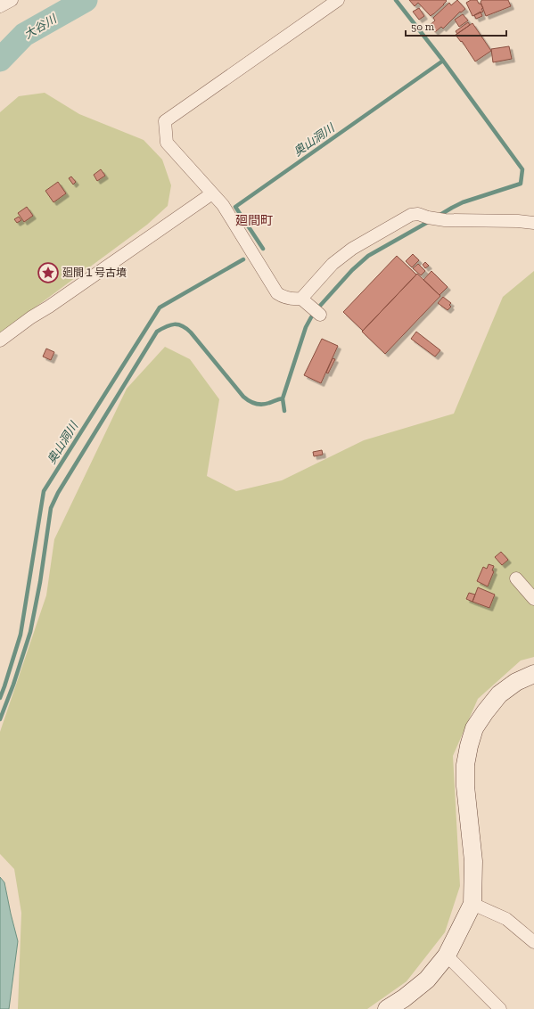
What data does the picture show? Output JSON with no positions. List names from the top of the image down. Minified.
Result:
{"districts":["廻間町"],"water":["大谷川","奥山洞川"],"places":{"place":["廻間１号古墳"]},"scale_bar":"50 m"}
